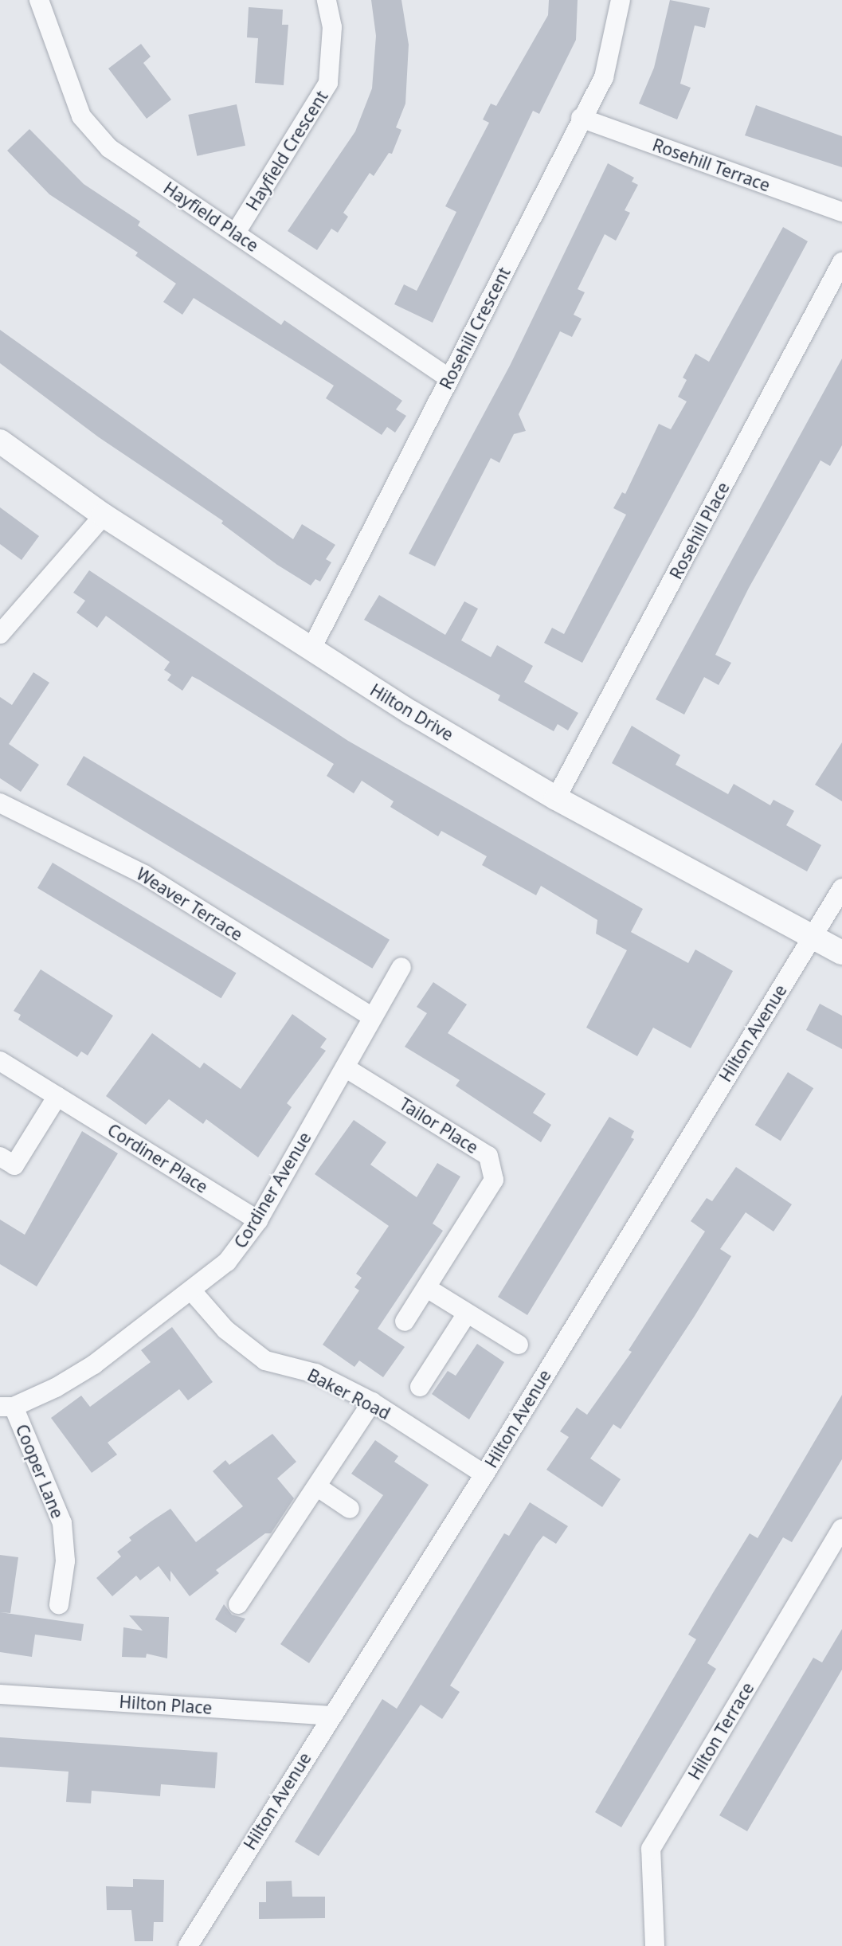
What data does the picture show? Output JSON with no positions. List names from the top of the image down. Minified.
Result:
{"streets":{"street":["Hayfield Crescent","Rosehill Terrace","Hayfield Place","Rosehill Crescent","Rosehill Place","Hilton Drive","Weaver Terrace","Hilton Avenue","Tailor Place","Cordiner Place","Cordiner Avenue","Baker Road","Cooper Lane","Hilton Place","Hilton Terrace"]},"crossings":[["Hayfield Crescent","Hayfield Place"],["Rosehill Terrace","Rosehill Crescent"],["Hayfield Place","Rosehill Crescent"],["Rosehill Crescent","Hilton Drive"],["Rosehill Place","Hilton Drive"],["Hilton Drive","Hilton Avenue"],["Weaver Terrace","Cordiner Avenue"],["Hilton Avenue","Baker Road"],["Hilton Avenue","Hilton Place"],["Tailor Place","Cordiner Avenue"],["Cordiner Place","Cordiner Avenue"],["Cordiner Avenue","Baker Road"],["Cordiner Avenue","Cooper Lane"]]}
